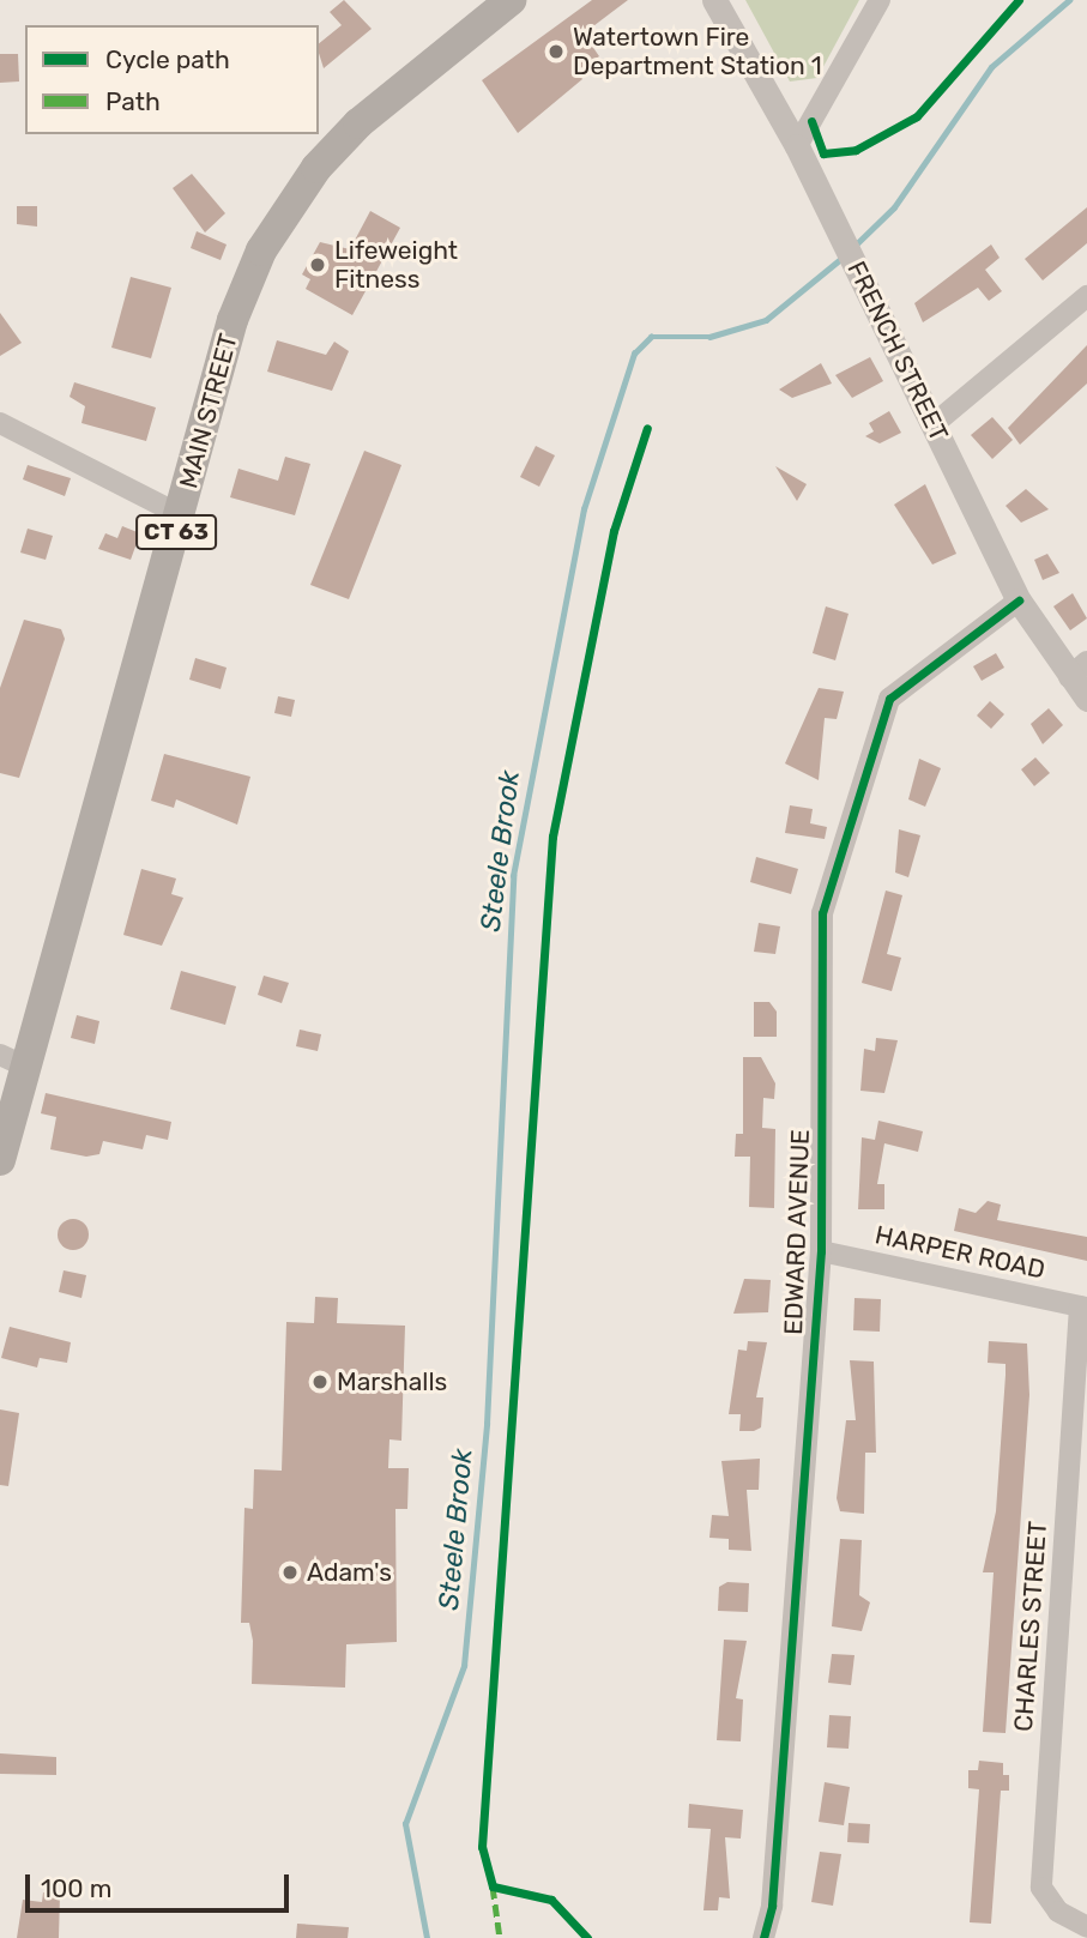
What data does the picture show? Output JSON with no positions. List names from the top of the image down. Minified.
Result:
{"streets":{"main road":["MAIN STREET","CT 63"],"street":["FRENCH STREET","EDWARD AVENUE","HARPER ROAD","CHARLES STREET"]},"crossings":[["FRENCH STREET","EDWARD AVENUE"],["EDWARD AVENUE","HARPER ROAD"],["HARPER ROAD","CHARLES STREET"]],"water":["Steele Brook"],"places":["Watertown Fire Department Station 1","Lifeweight Fitness","Marshalls","Adam's"],"legend":["Cycle path","Path"],"scale_bar":"100 m"}
